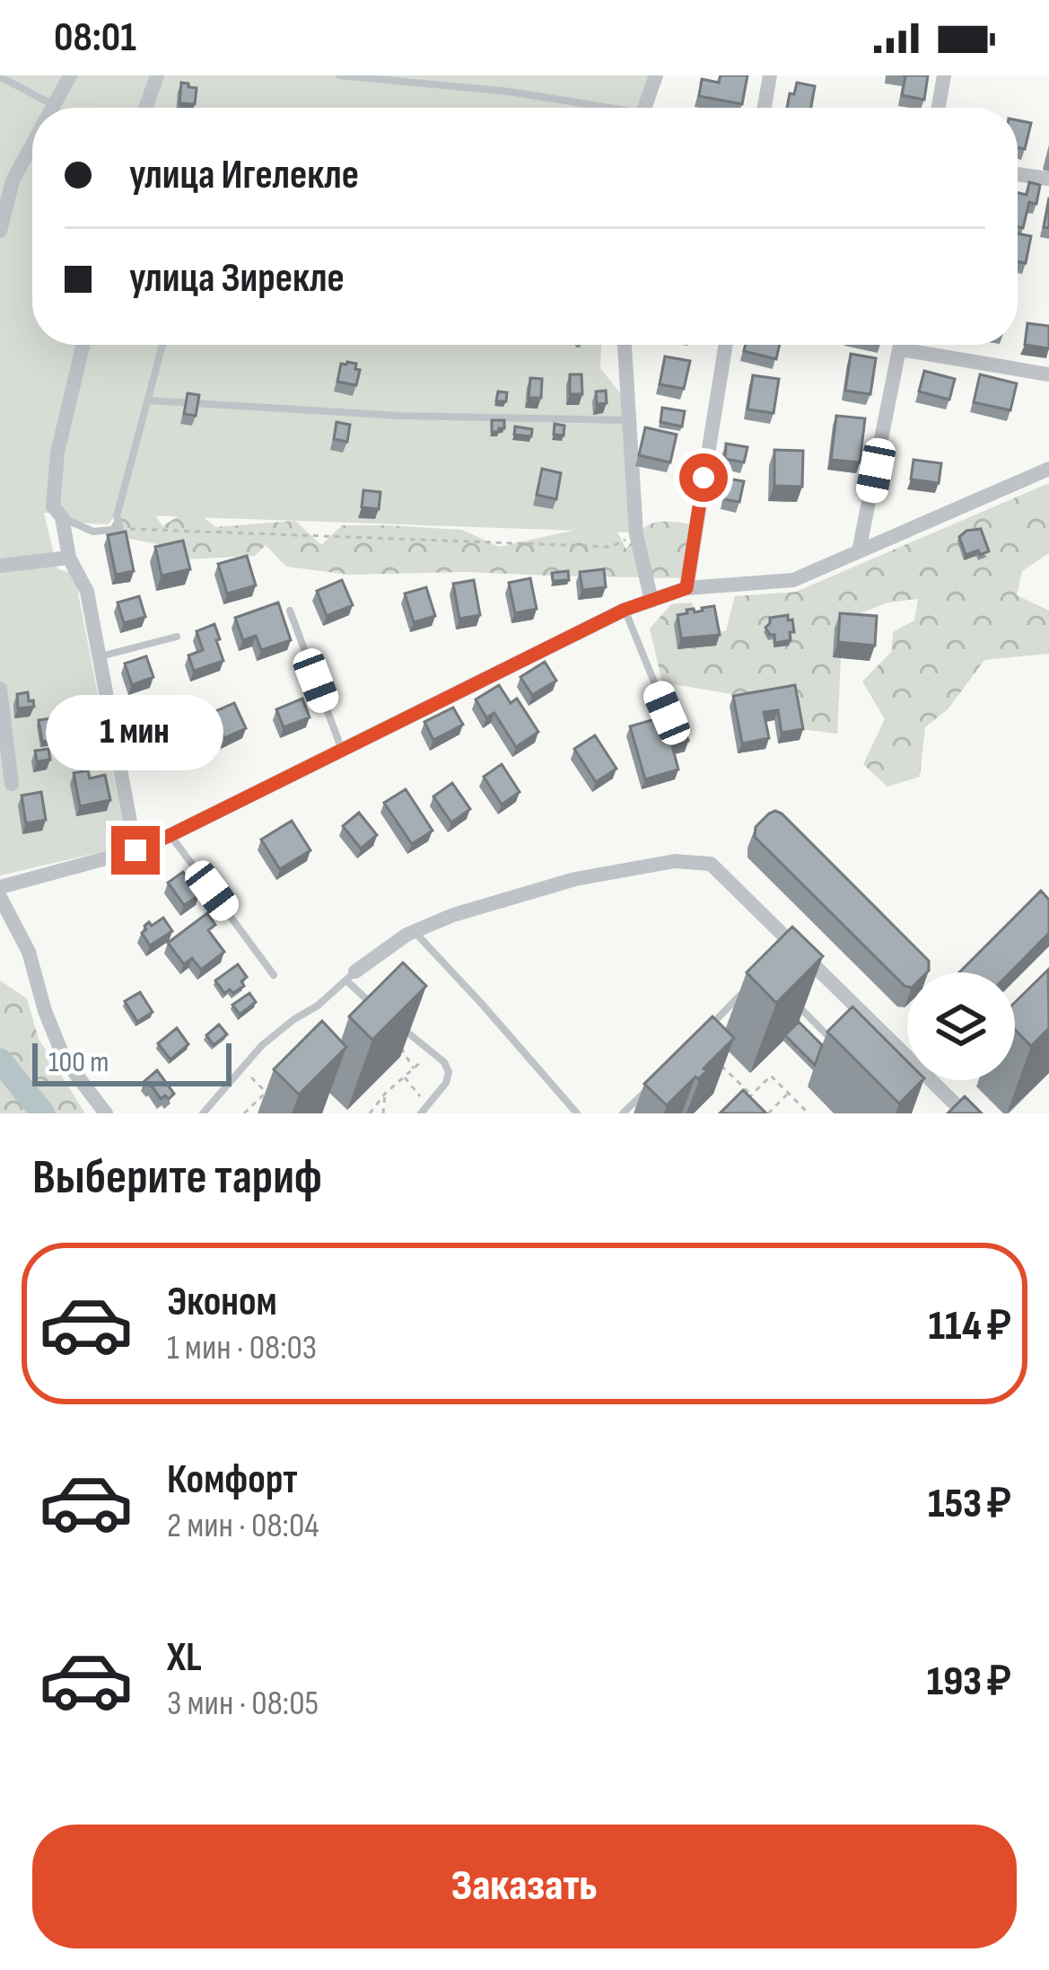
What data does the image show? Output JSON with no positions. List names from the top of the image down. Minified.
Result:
{"scale_bar":"100 m","page":{"status":"08:01","banner":["улица Игелекле","улица Зирекле"],"bubble":"1 мин","scale":"100 m","heading":"Выберите тариф","list":[{"name":"Эконом","note":"1 мин · 08:03","value":"114 ₽"},{"name":"Комфорт","note":"2 мин · 08:04","value":"153 ₽"},{"name":"XL","note":"3 мин · 08:05","value":"193 ₽"}],"buttons":"Заказать"}}
